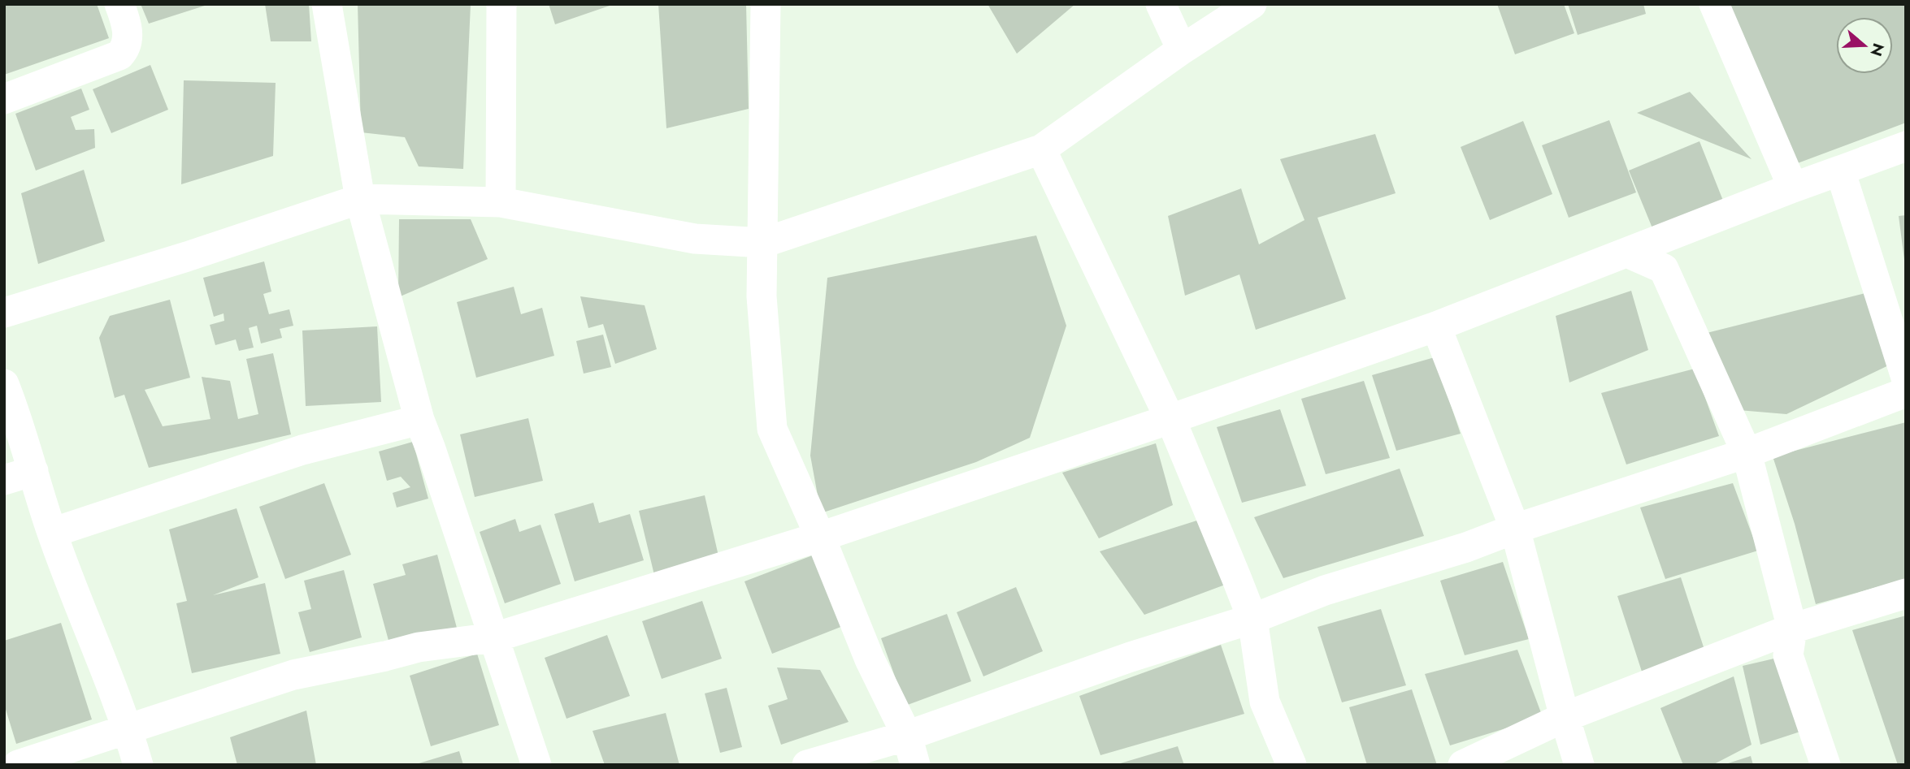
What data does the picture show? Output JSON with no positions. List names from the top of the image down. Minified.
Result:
{"north":"right"}
